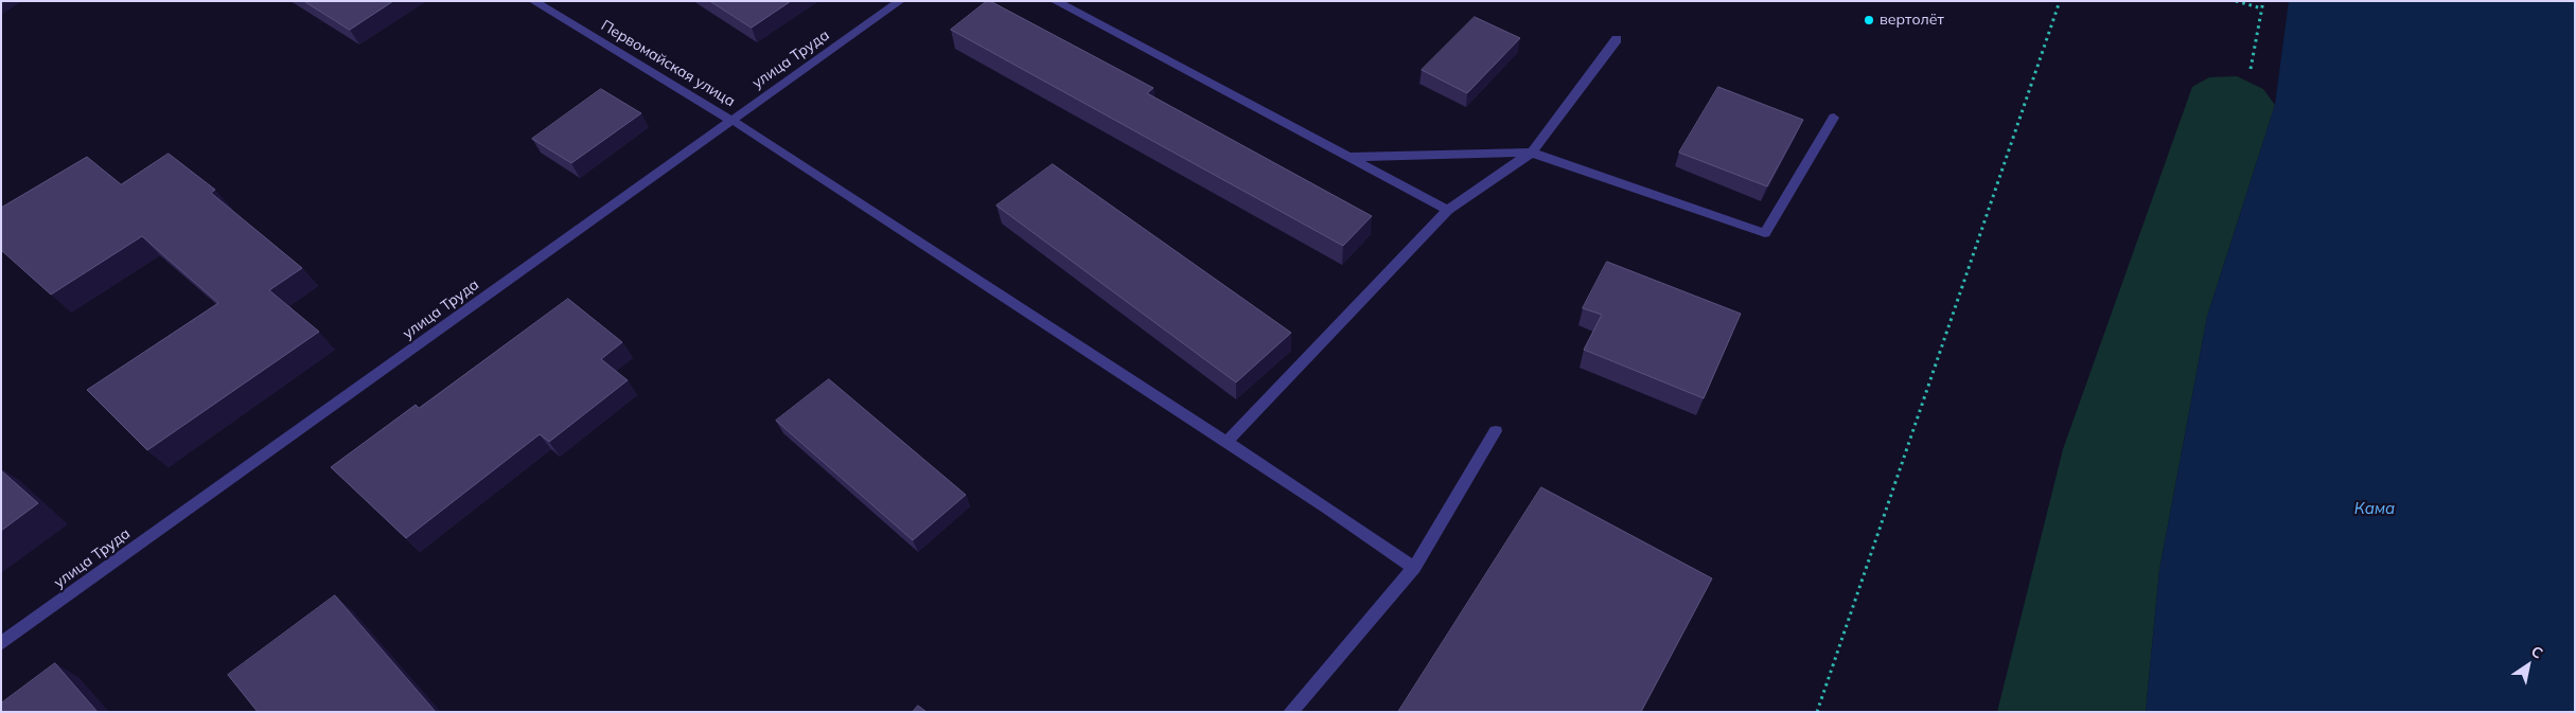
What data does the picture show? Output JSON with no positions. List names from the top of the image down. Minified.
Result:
{"streets":{"street":["улица Труда","Первомайская улица"]},"crossings":[["улица Труда","Первомайская улица"]],"water":["Кама"],"places":["вертолёт"],"north":"top right"}
